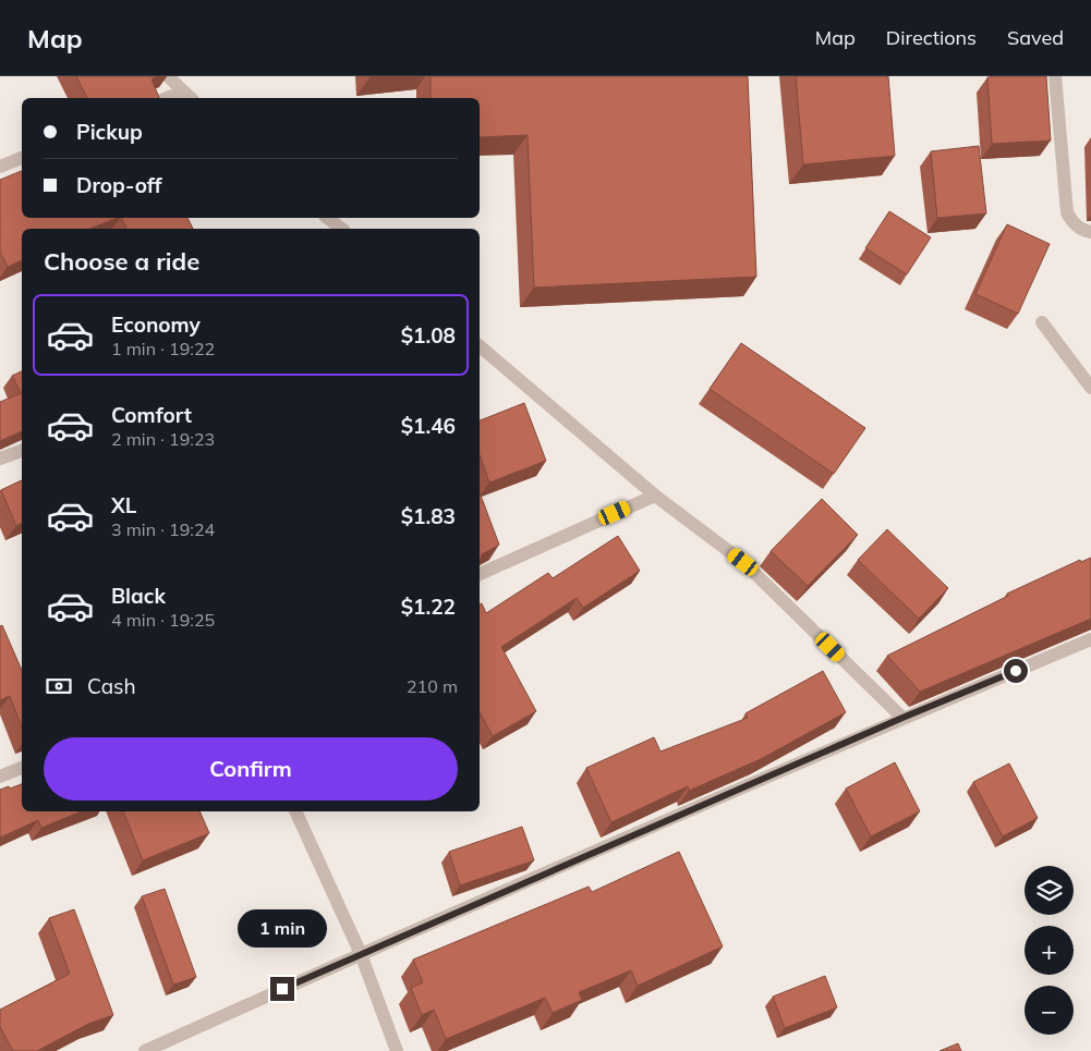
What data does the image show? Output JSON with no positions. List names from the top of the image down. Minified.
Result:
{"page":{"header":"Map","nav":["Map","Directions","Saved"],"banner":["Pickup","Drop-off"],"heading":"Choose a ride","list":[{"name":"Economy","note":"1 min · 19:22","value":"$1.08"},{"name":"Comfort","note":"2 min · 19:23","value":"$1.46"},{"name":"XL","note":"3 min · 19:24","value":"$1.83"},{"name":"Black","note":"4 min · 19:25","value":"$1.22"}],"pay":["Cash","210 m"],"buttons":"Confirm","map_buttons":["+","−"],"bubble":"1 min"}}
